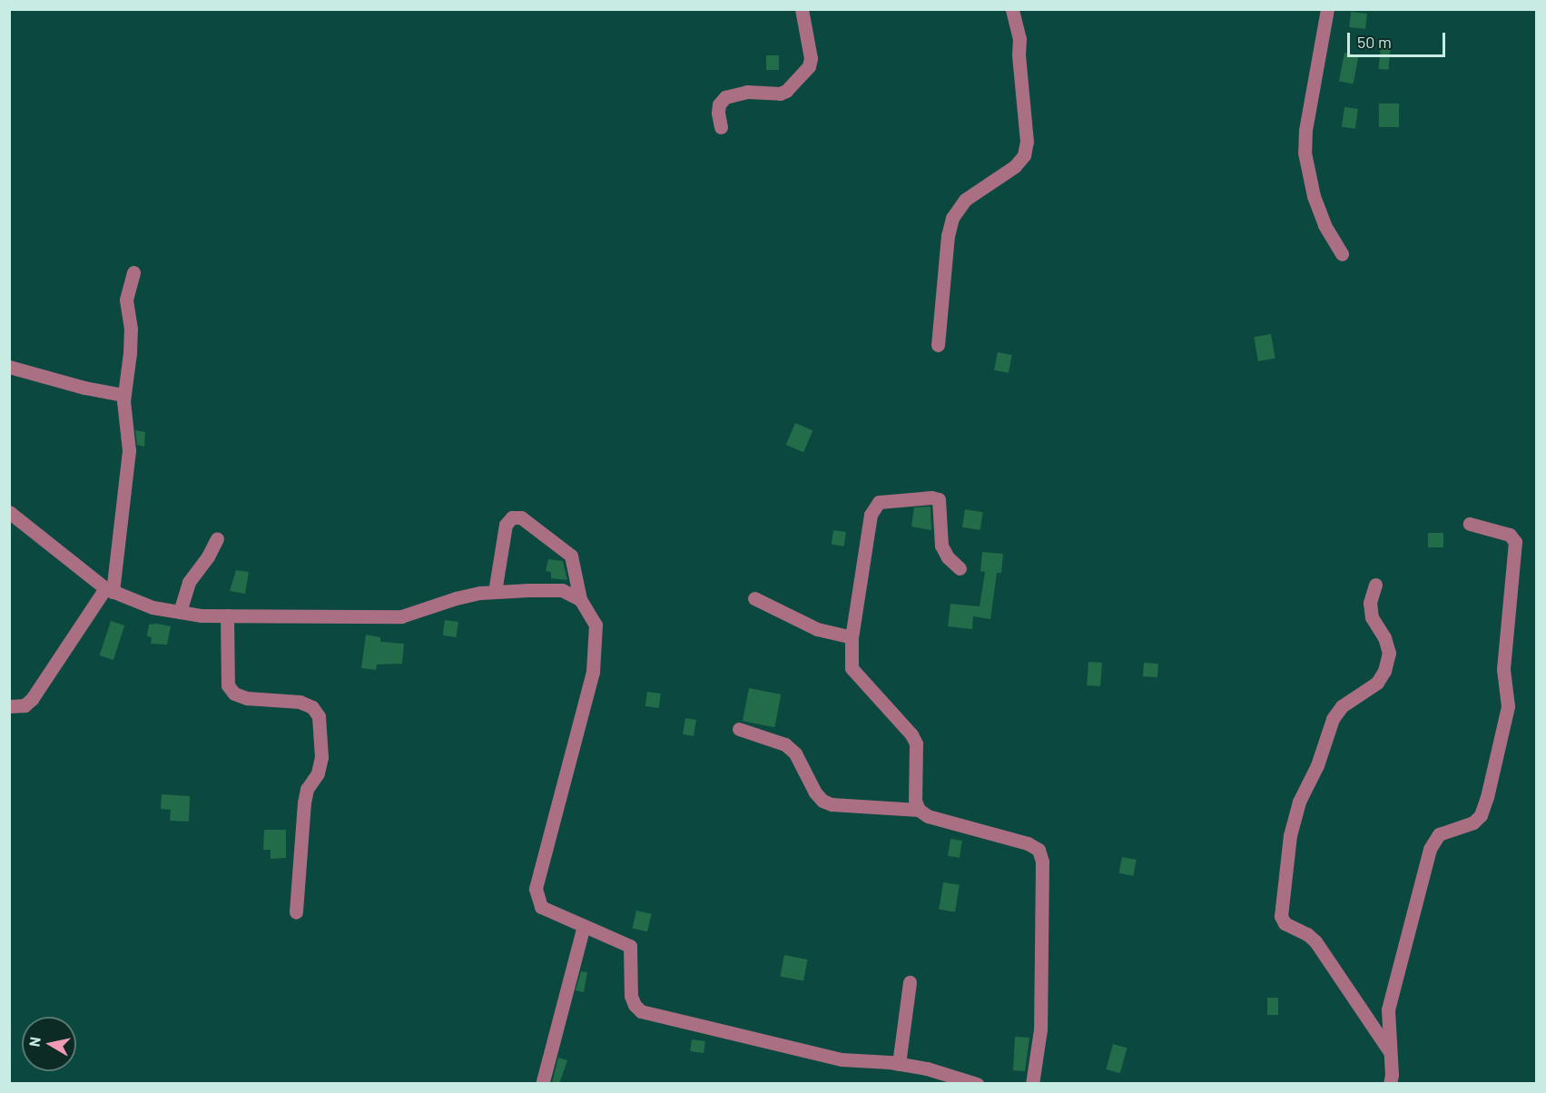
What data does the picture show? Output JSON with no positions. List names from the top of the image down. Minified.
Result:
{"scale_bar":"50 m","north":"left"}
